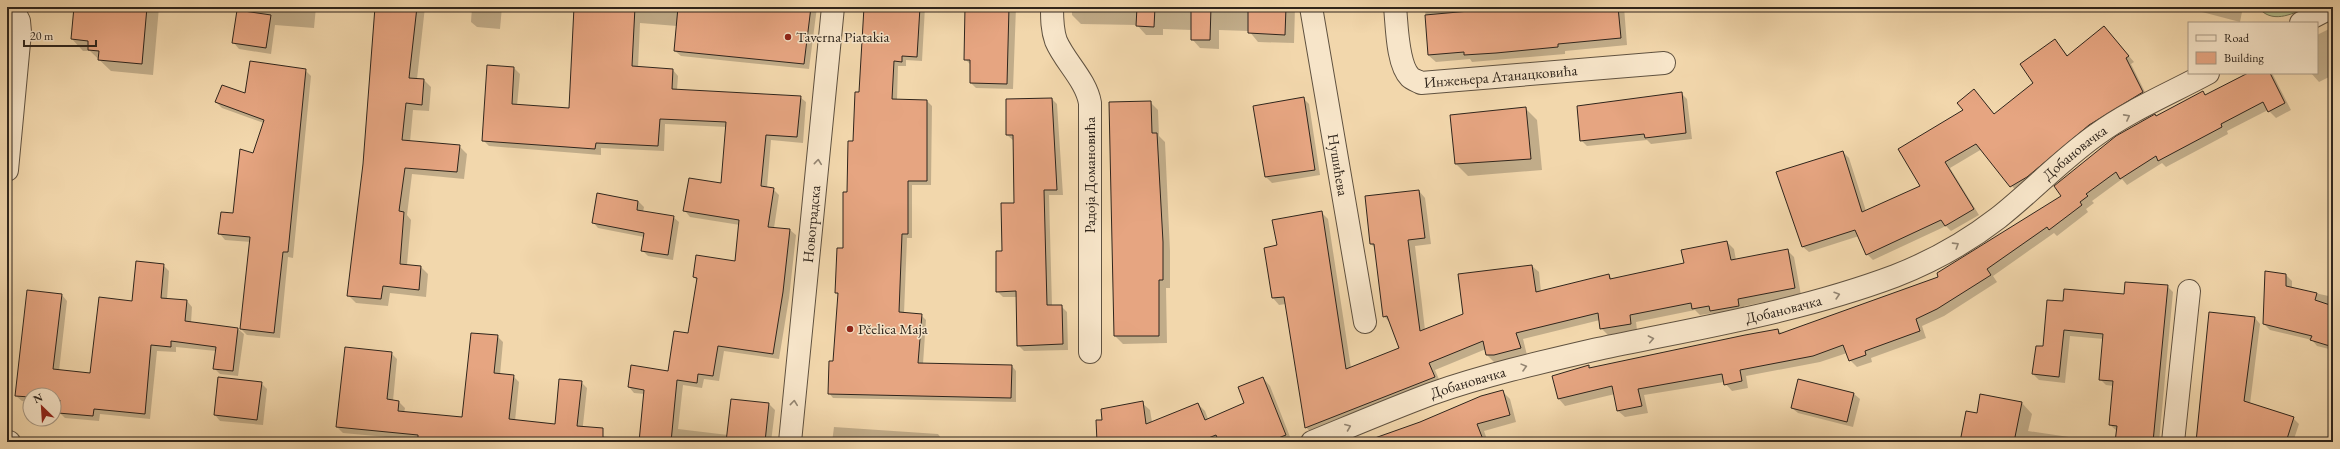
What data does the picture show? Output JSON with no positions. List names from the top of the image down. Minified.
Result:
{"streets":{"street":["Инжењера Атанацковића","Добановачка","Нушићева","Радоја Домановића","Новоградска"]},"one_way":["Добановачка","Новоградска"],"places":["Taverna Piatakia","Pčelica Maja"],"legend":["Road","Building"],"scale_bar":"20 m","north":"top left"}
